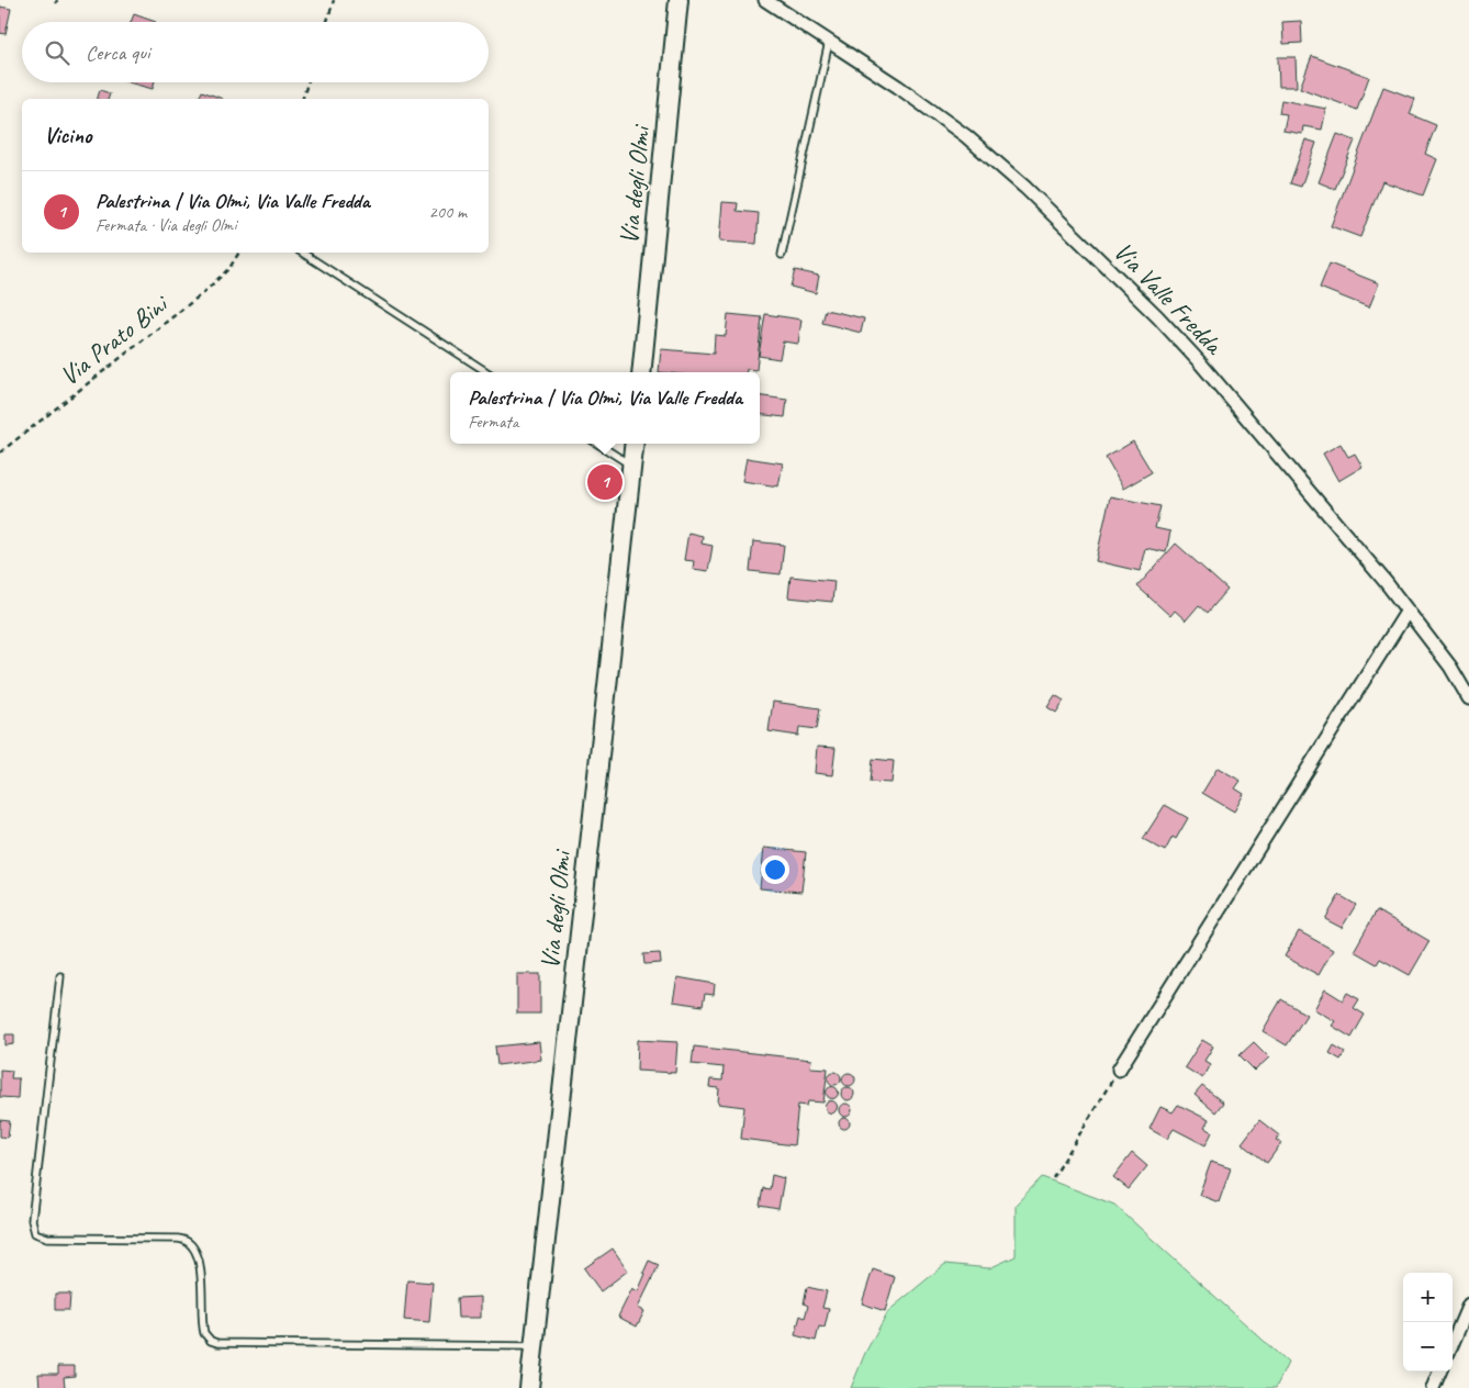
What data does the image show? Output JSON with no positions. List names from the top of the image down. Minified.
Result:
{"streets":{"street":["Via degli Olmi","Via Valle Fredda"],"path":["Via Prato Bini"]},"page":{"search":"Cerca qui","heading":"Vicino","list":[{"mark":"1","name":"Palestrina | Via Olmi, Via Valle Fredda","note":"Fermata · Via degli Olmi","value":"200 m"}],"popup":["Palestrina | Via Olmi, Via Valle Fredda","Fermata"],"pins":"1","map_buttons":["+","−"]}}
